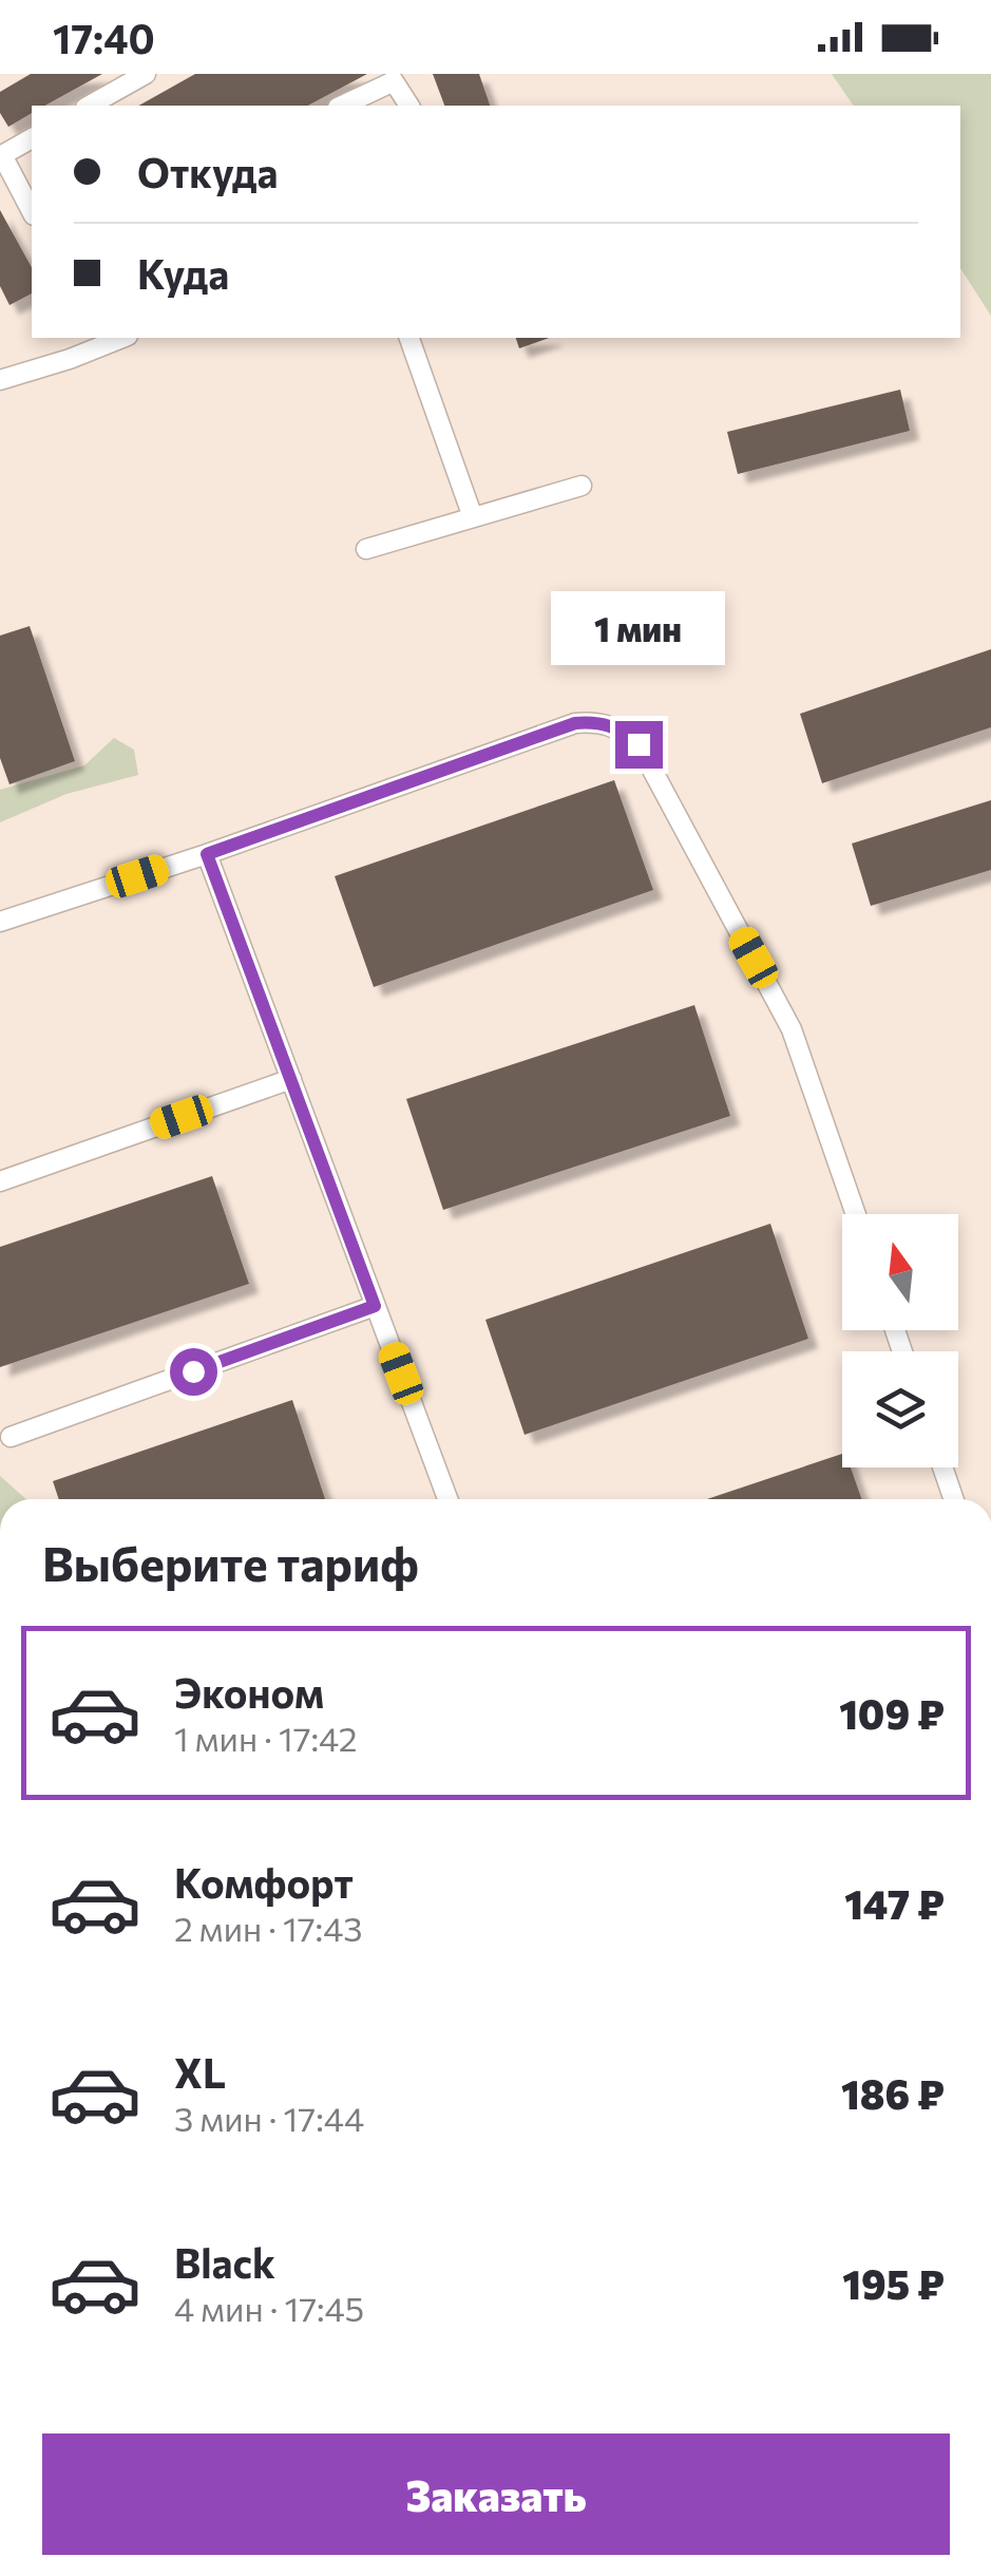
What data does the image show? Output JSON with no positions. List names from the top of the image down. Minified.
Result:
{"north":"top","page":{"status":"17:40","banner":["Откуда","Куда"],"bubble":"1 мин","heading":"Выберите тариф","list":[{"name":"Эконом","note":"1 мин · 17:42","value":"109 ₽"},{"name":"Комфорт","note":"2 мин · 17:43","value":"147 ₽"},{"name":"XL","note":"3 мин · 17:44","value":"186 ₽"},{"name":"Black","note":"4 мин · 17:45","value":"195 ₽"}],"buttons":"Заказать"}}
